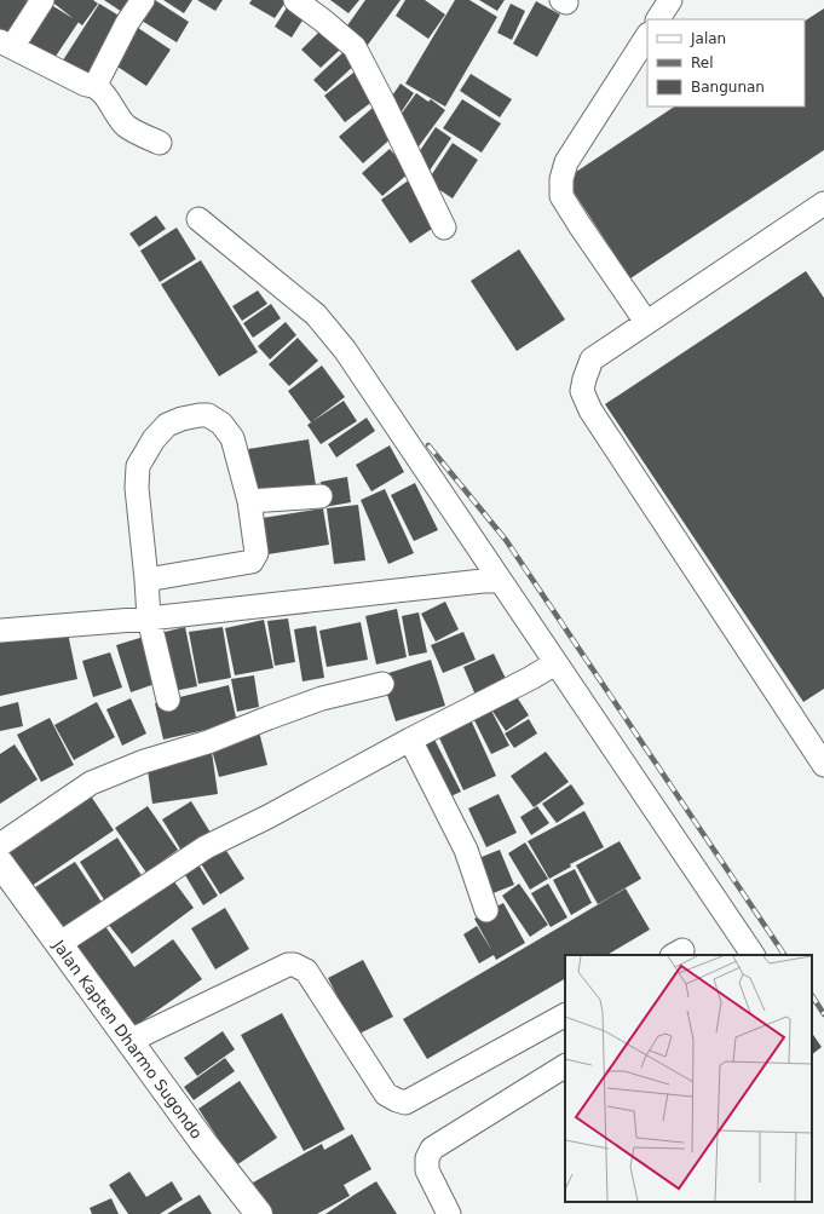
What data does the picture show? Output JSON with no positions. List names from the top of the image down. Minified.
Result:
{"streets":{"main road":["Jalan Kapten Dharmo Sugondo"]},"legend":["Jalan","Rel","Bangunan"]}
